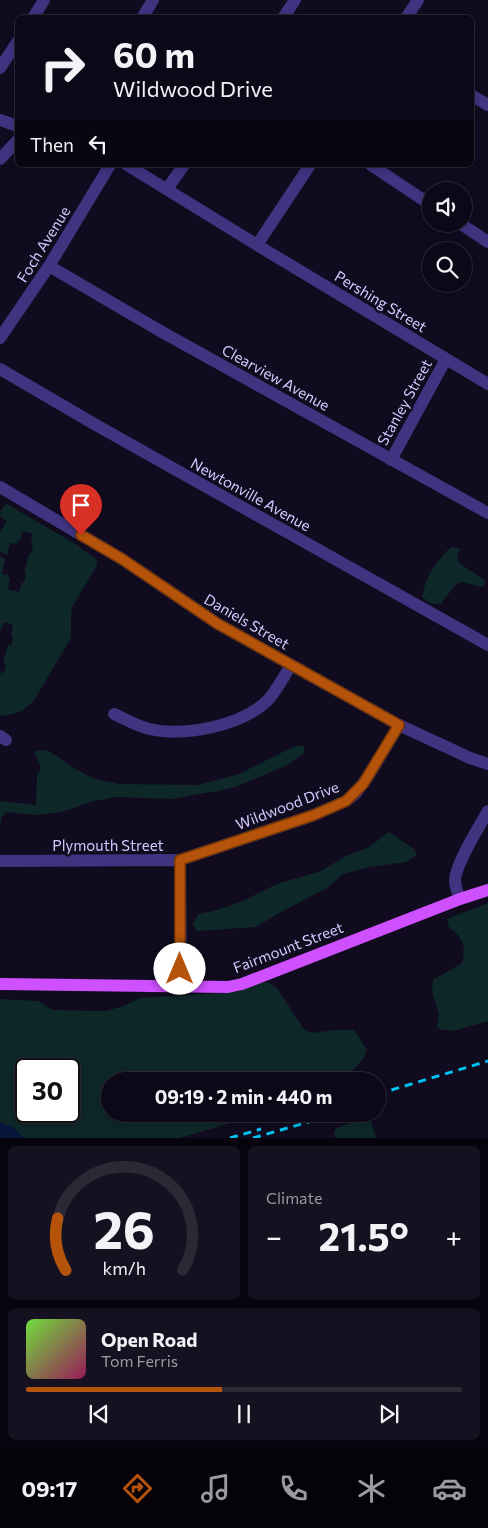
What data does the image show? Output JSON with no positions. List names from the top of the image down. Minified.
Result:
{"streets":{"main road":["Fairmount Street"],"street":["Foch Avenue","Pershing Street","Clearview Avenue","Stanley Street","Newtonville Avenue","Daniels Street","Wildwood Drive","Plymouth Street"]},"crossings":[["Foch Avenue","Clearview Avenue"],["Pershing Street","Stanley Street"],["Clearview Avenue","Stanley Street"],["Daniels Street","Wildwood Drive"],["Wildwood Drive","Plymouth Street"],["Plymouth Street","Fairmount Street"]],"page":{"turn":["60 m","Wildwood Drive"],"then":"Then","limit":"30","trip":"09:19 · 2 min · 440 m","tile":"Climate","heat":["−","21.5°","+"],"song":["Open Road","Tom Ferris"],"tabs":"09:17","gauge":["26","km/h"]}}
